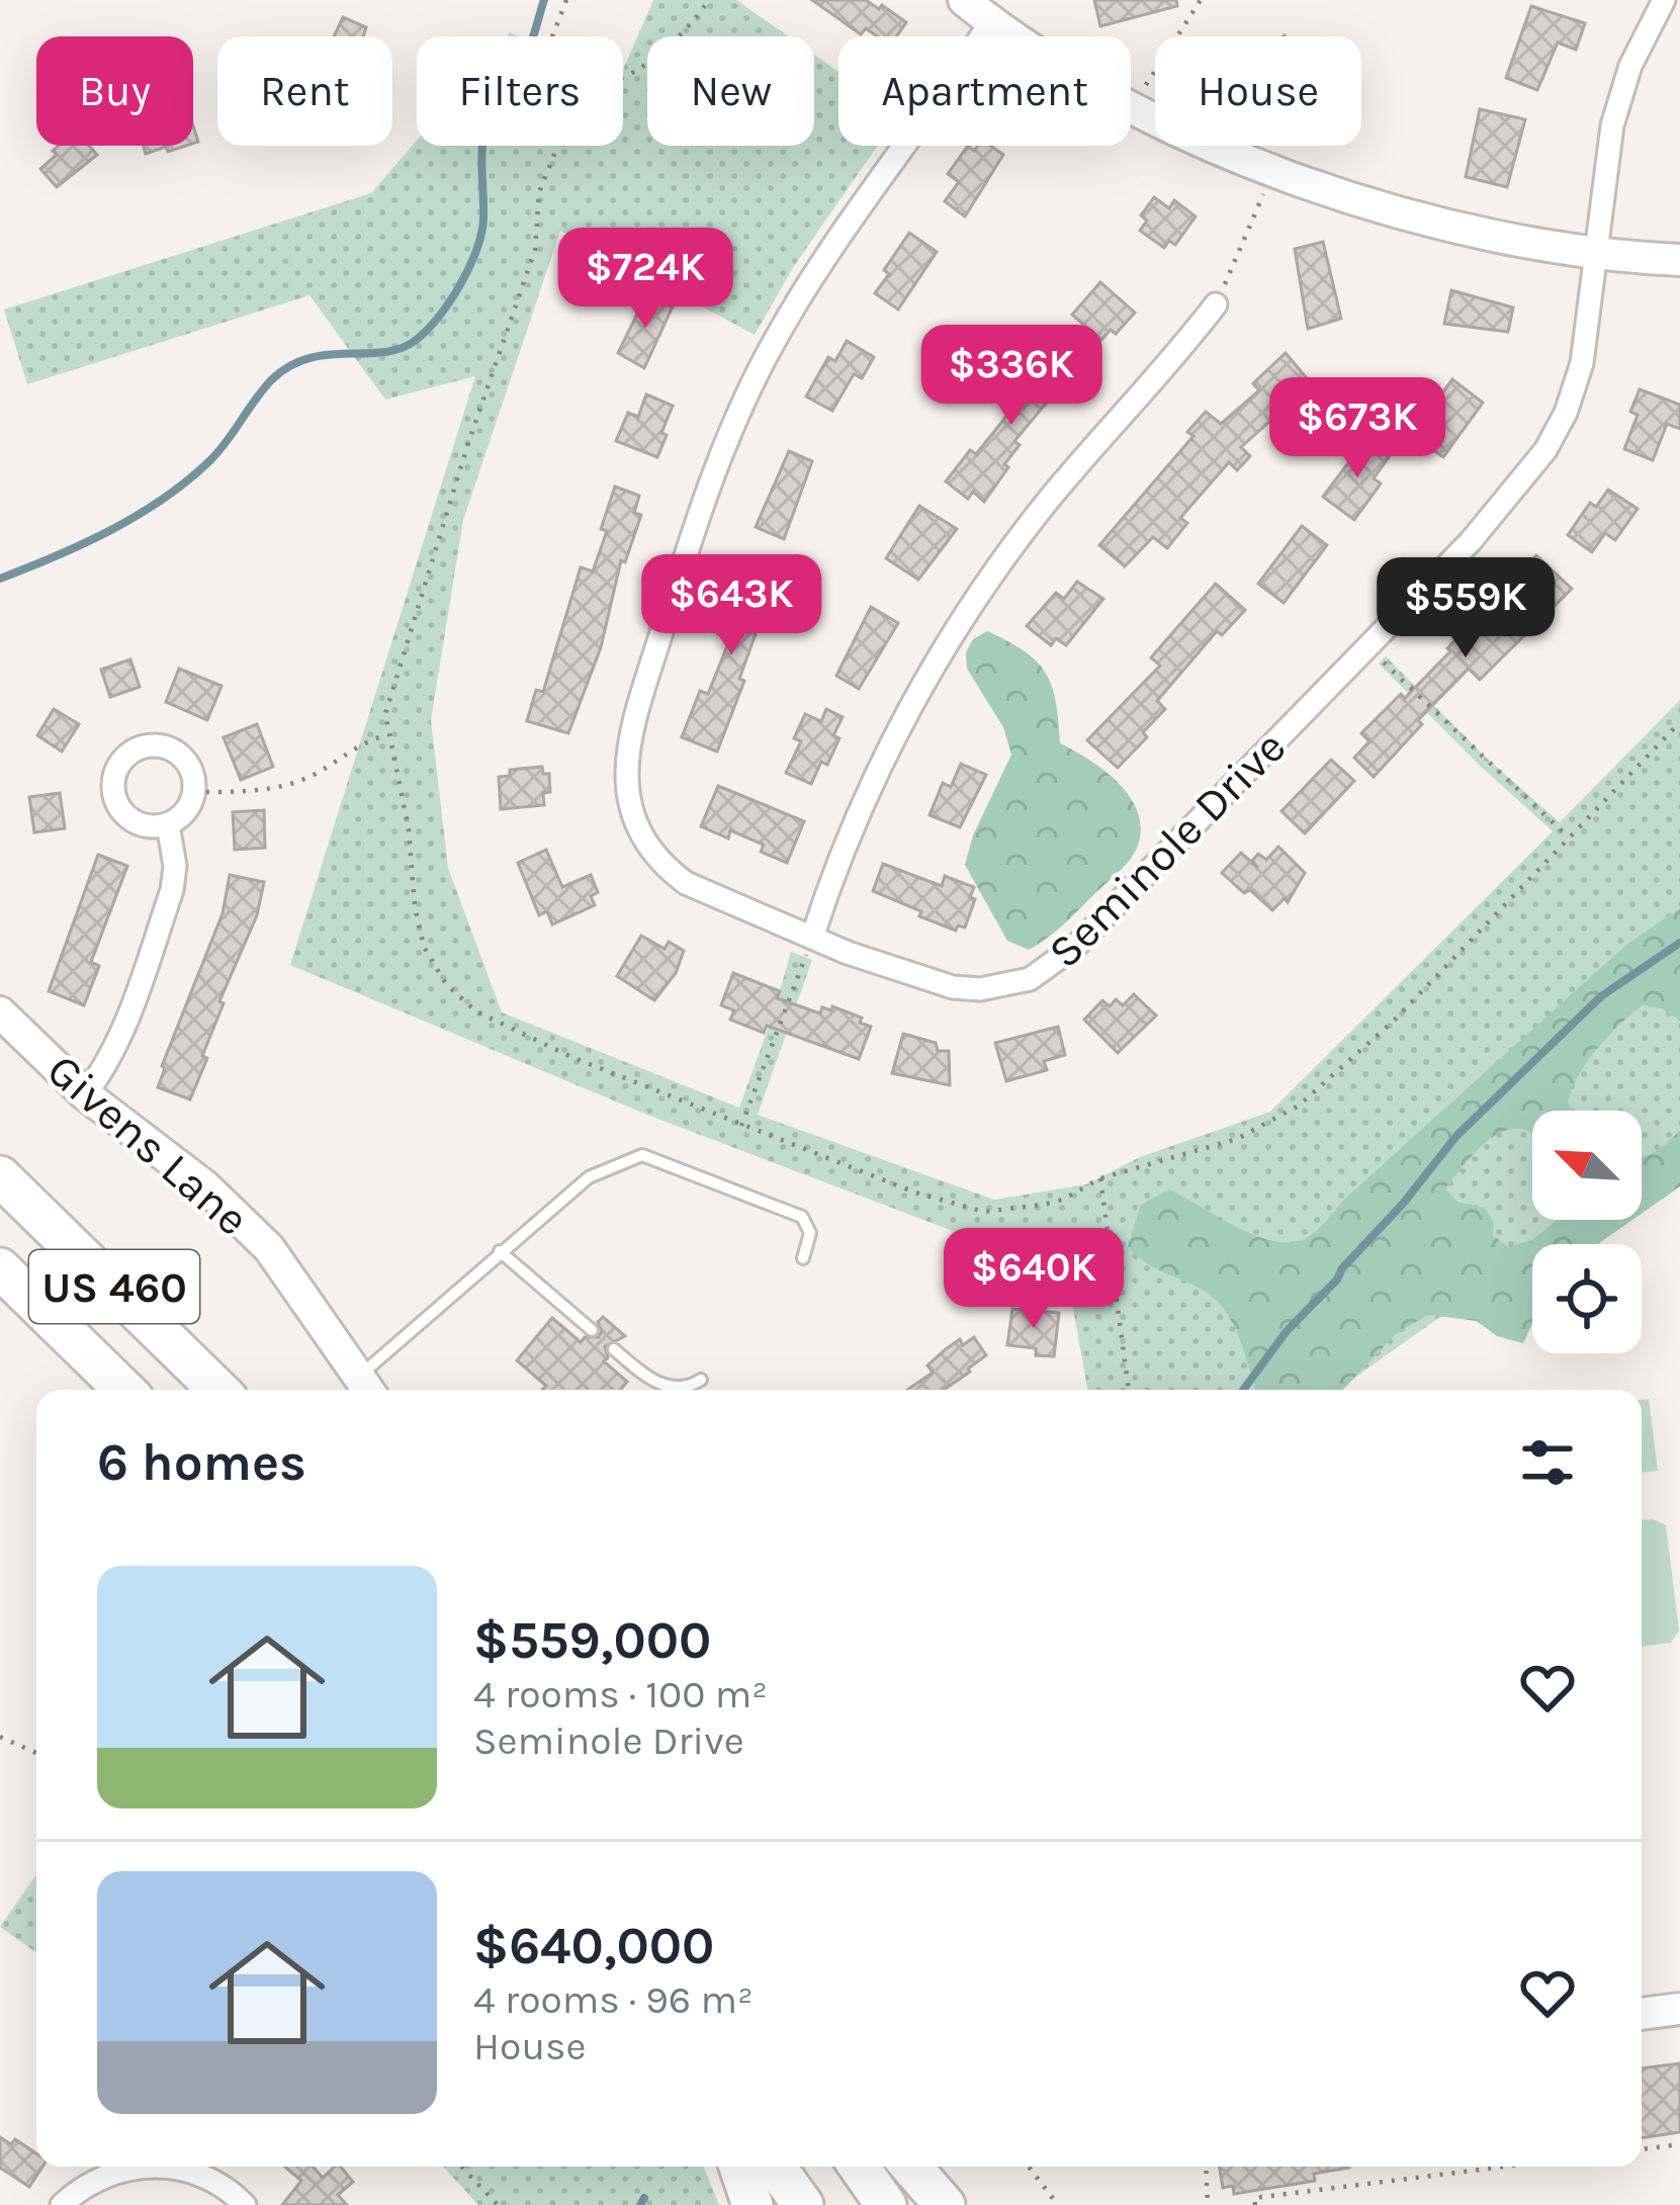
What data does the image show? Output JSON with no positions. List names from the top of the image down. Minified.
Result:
{"streets":{"highway":["US 460"],"street":["Seminole Drive","Givens Lane"]},"north":"top left","page":{"chip":["Buy","Rent","Filters","New","Apartment","House"],"price":["$724K","$336K","$673K","$643K","$559K","$640K"],"heading":"6 homes","list":[{"name":"$559,000","note":"4 rooms · 100 m² · Seminole Drive"},{"name":"$640,000","note":"4 rooms · 96 m² · House"}]}}
